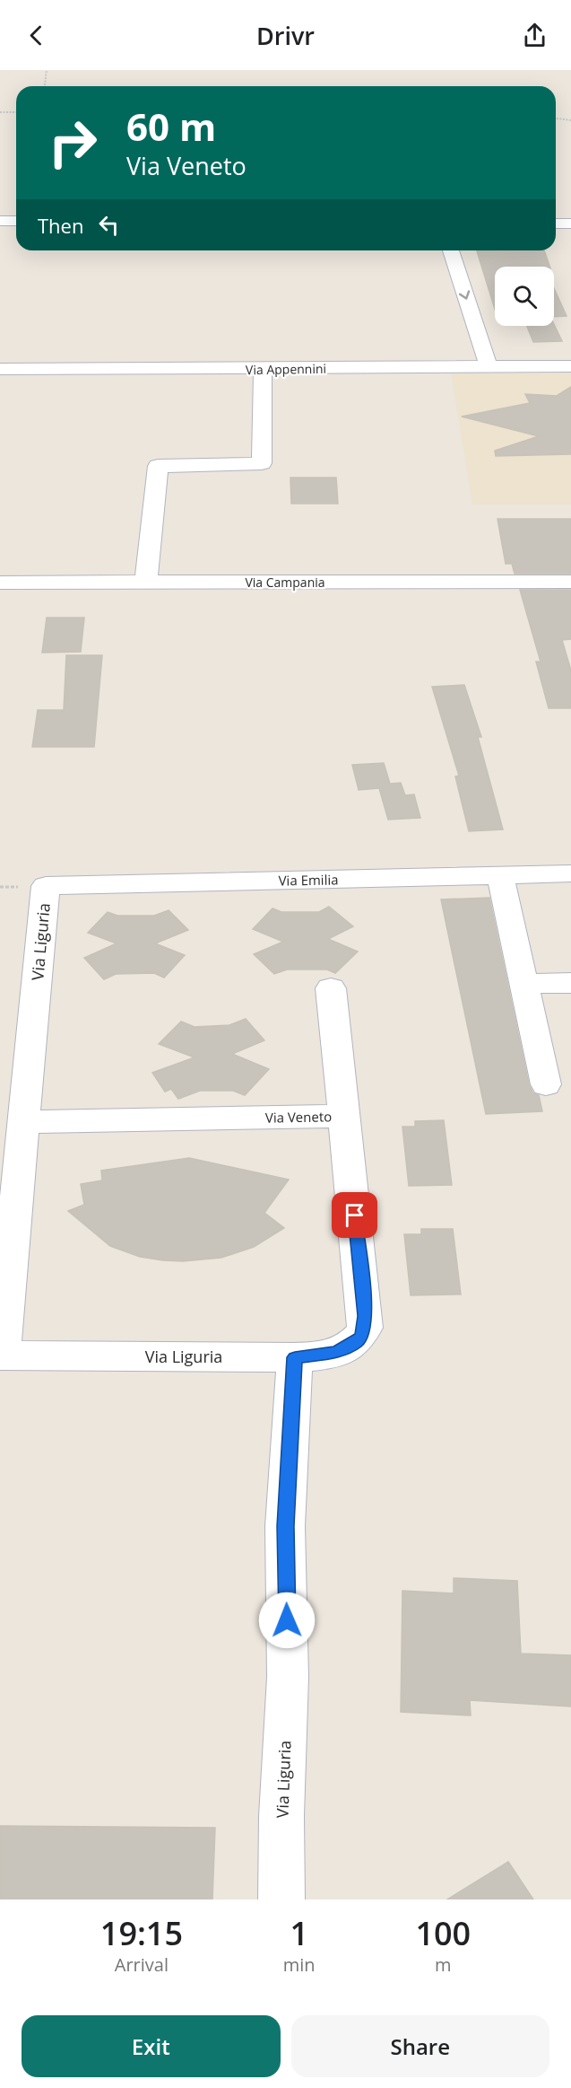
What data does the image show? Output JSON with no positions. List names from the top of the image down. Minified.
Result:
{"streets":{"street":["Via Appennini","Via Campania","Via Emilia","Via Liguria","Via Veneto"]},"crossings":[["Via Emilia","Via Liguria"],["Via Liguria","Via Veneto"]],"page":{"header":"Drivr","turn":["60 m","Via Veneto"],"then":"Then","eta":["19:15","Arrival","1","min","100","m"],"buttons":["Exit","Share"]}}
